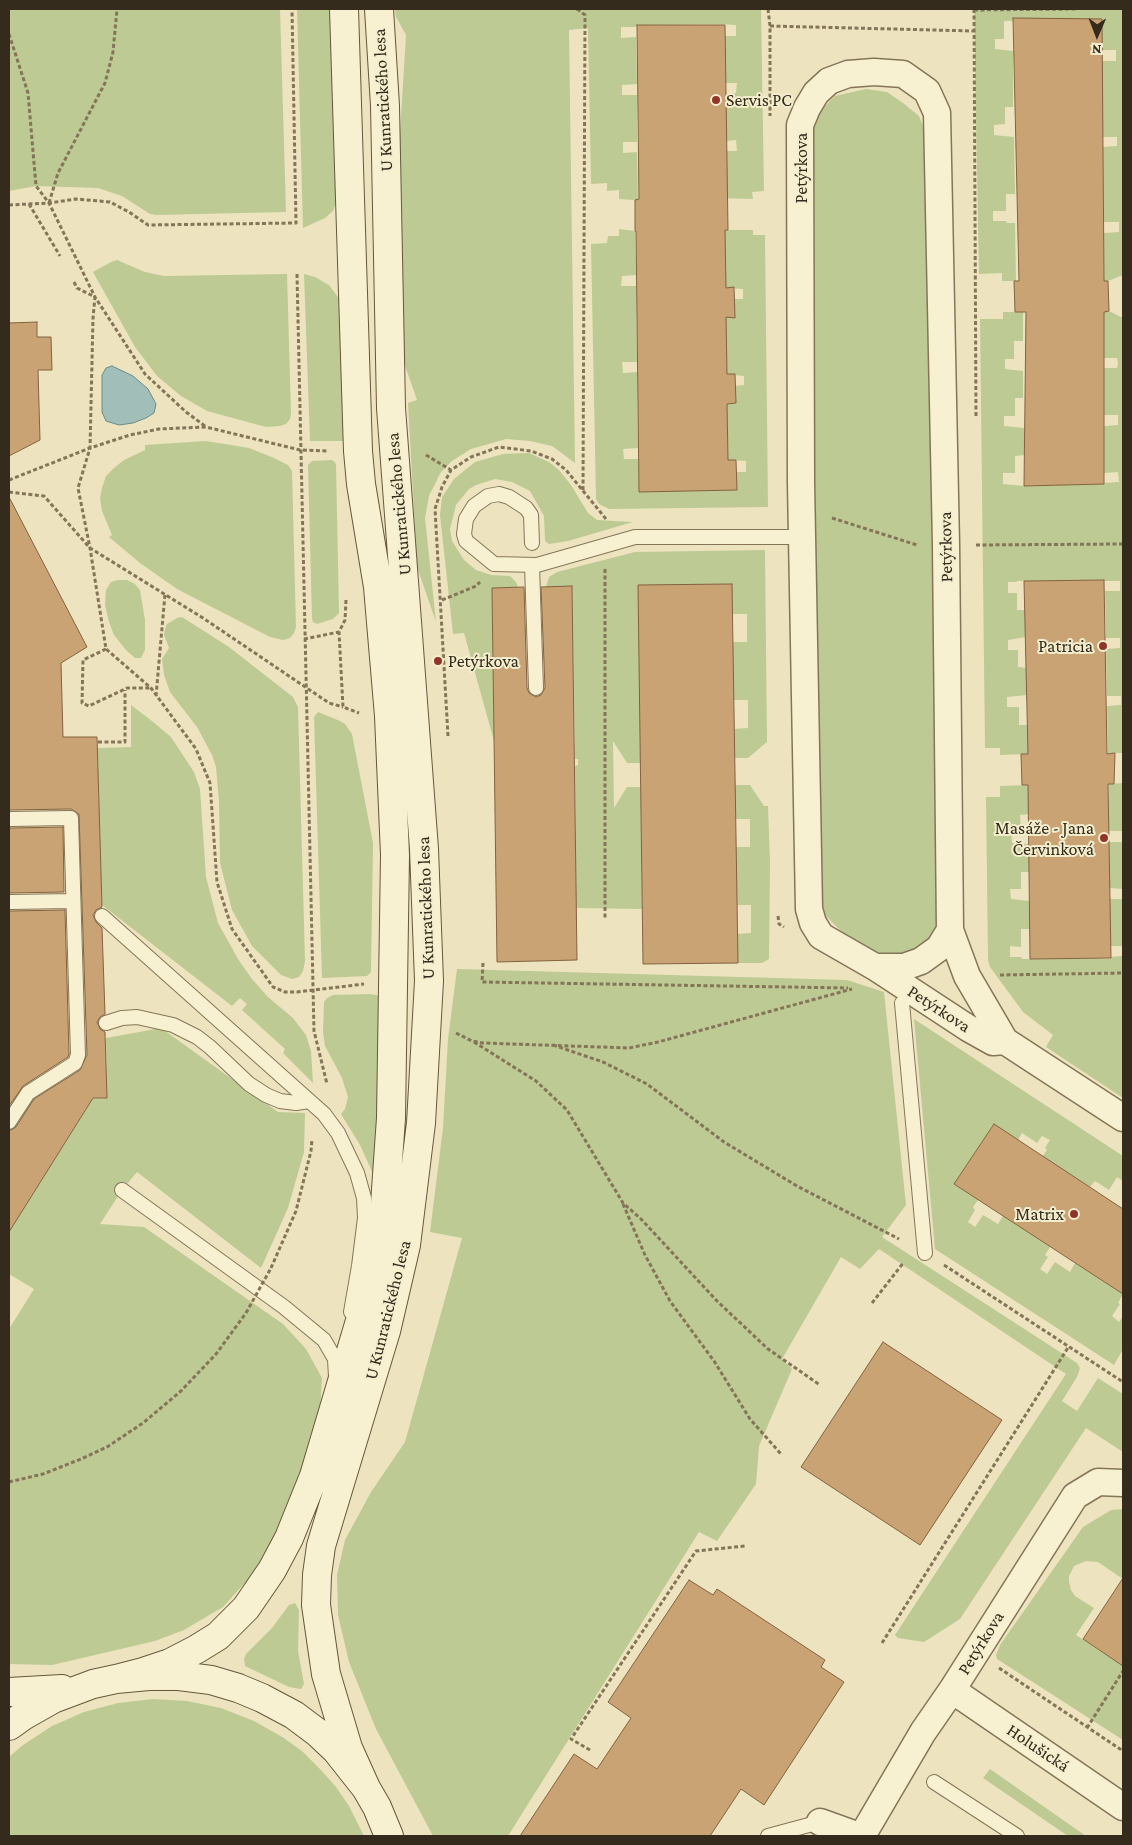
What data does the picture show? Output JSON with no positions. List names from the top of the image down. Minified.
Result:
{"streets":{"street":["U Kunratického lesa","Petýrkova","Holušická"]},"crossings":[["Petýrkova","Holušická"]],"places":["Servis PC","Patricia","Petýrkova","Masáže - Jana Červinková","Matrix"],"north":"bottom"}
